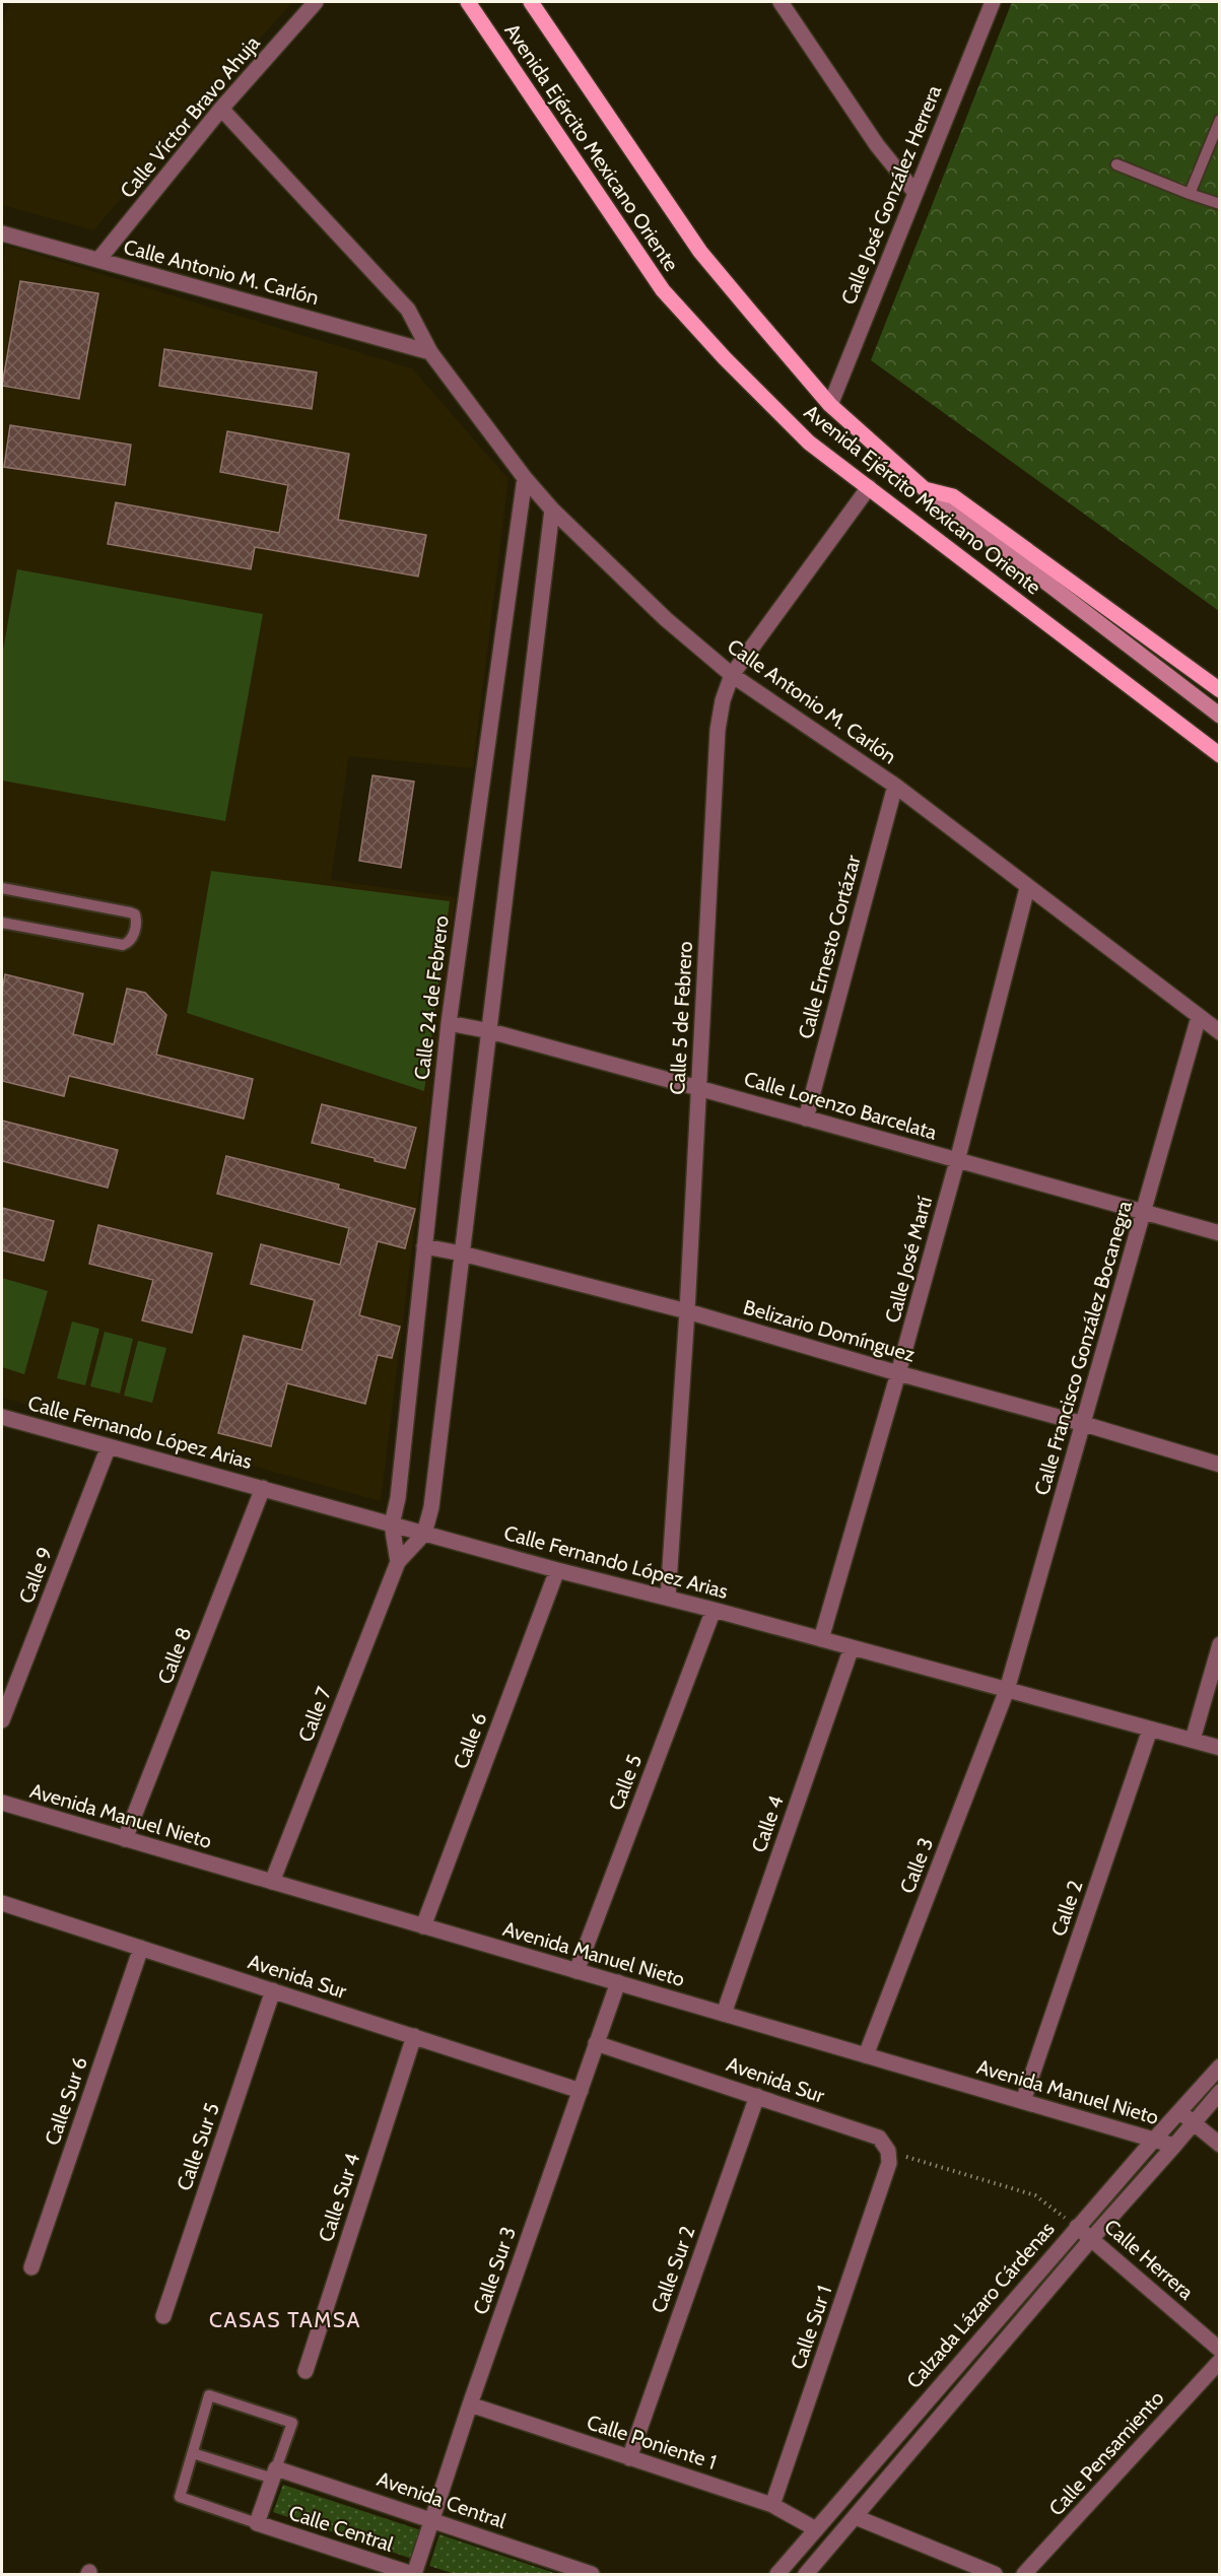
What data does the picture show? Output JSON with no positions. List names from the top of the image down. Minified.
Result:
{"streets":{"main road":["Avenida Ejército Mexicano Oriente"],"street":["Calle Víctor Bravo Ahuja","Calle José González Herrera","Calle Antonio M. Carlón","Calle Ernesto Cortázar","Calle 24 de Febrero","Calle 5 de Febrero","Calle Lorenzo Barcelata","Calle José Martí","Belizario Domínguez","Calle Francisco González Bocanegra","Calle Fernando López Arias","Calle 9","Calle 8","Calle 7","Calle 6","Calle 5","Avenida Manuel Nieto","Calle 4","Calle 3","Calle 2","Avenida Sur","Calle Sur 6","Calle Sur 5","Calle Sur 4","Calle Herrera","Calle Sur 2","Calle Sur 3","Calzada Lázaro Cárdenas","Calle Sur 1","Calle Poniente 1","Calle Pensamiento","Avenida Central","Calle Central"]},"crossings":[["Calle Víctor Bravo Ahuja","Calle Antonio M. Carlón"],["Avenida Ejército Mexicano Oriente","Calle José González Herrera"],["Avenida Ejército Mexicano Oriente","Calle 5 de Febrero"],["Calle Antonio M. Carlón","Calle Ernesto Cortázar"],["Calle Antonio M. Carlón","Calle 24 de Febrero"],["Calle Antonio M. Carlón","Calle 5 de Febrero"],["Calle Antonio M. Carlón","Calle José Martí"],["Calle Antonio M. Carlón","Calle Francisco González Bocanegra"],["Calle Ernesto Cortázar","Calle Lorenzo Barcelata"],["Calle 24 de Febrero","Calle Lorenzo Barcelata"],["Calle 24 de Febrero","Belizario Domínguez"],["Calle 24 de Febrero","Calle Fernando López Arias"],["Calle 5 de Febrero","Calle Lorenzo Barcelata"],["Calle 5 de Febrero","Belizario Domínguez"],["Calle 5 de Febrero","Calle Fernando López Arias"],["Calle Lorenzo Barcelata","Calle José Martí"],["Calle Lorenzo Barcelata","Calle Francisco González Bocanegra"],["Calle José Martí","Belizario Domínguez"],["Calle José Martí","Calle Fernando López Arias"],["Belizario Domínguez","Calle Francisco González Bocanegra"],["Calle Francisco González Bocanegra","Calle Fernando López Arias"],["Calle Francisco González Bocanegra","Calle 3"],["Calle Fernando López Arias","Calle 9"],["Calle Fernando López Arias","Calle 8"],["Calle Fernando López Arias","Calle 7"],["Calle Fernando López Arias","Calle 6"],["Calle Fernando López Arias","Calle 5"],["Calle Fernando López Arias","Calle 4"],["Calle Fernando López Arias","Calle 3"],["Calle Fernando López Arias","Calle 2"],["Calle 8","Avenida Manuel Nieto"],["Calle 7","Avenida Manuel Nieto"],["Calle 6","Avenida Manuel Nieto"],["Calle 5","Avenida Manuel Nieto"],["Avenida Manuel Nieto","Calle 4"],["Avenida Manuel Nieto","Calle 3"],["Avenida Manuel Nieto","Calle 2"],["Avenida Manuel Nieto","Calle Sur 3"],["Avenida Manuel Nieto","Calzada Lázaro Cárdenas"],["Avenida Sur","Calle Sur 6"],["Avenida Sur","Calle Sur 5"],["Avenida Sur","Calle Sur 4"],["Avenida Sur","Calle Sur 2"],["Avenida Sur","Calle Sur 3"],["Avenida Sur","Calle Sur 1"],["Calle Herrera","Calzada Lázaro Cárdenas"],["Calle Sur 2","Calle Poniente 1"],["Calle Sur 3","Calle Poniente 1"],["Calle Sur 3","Avenida Central"],["Calle Sur 3","Calle Central"],["Calzada Lázaro Cárdenas","Calle Poniente 1"],["Calle Sur 1","Calle Poniente 1"]],"districts":["CASAS TAMSA"]}
